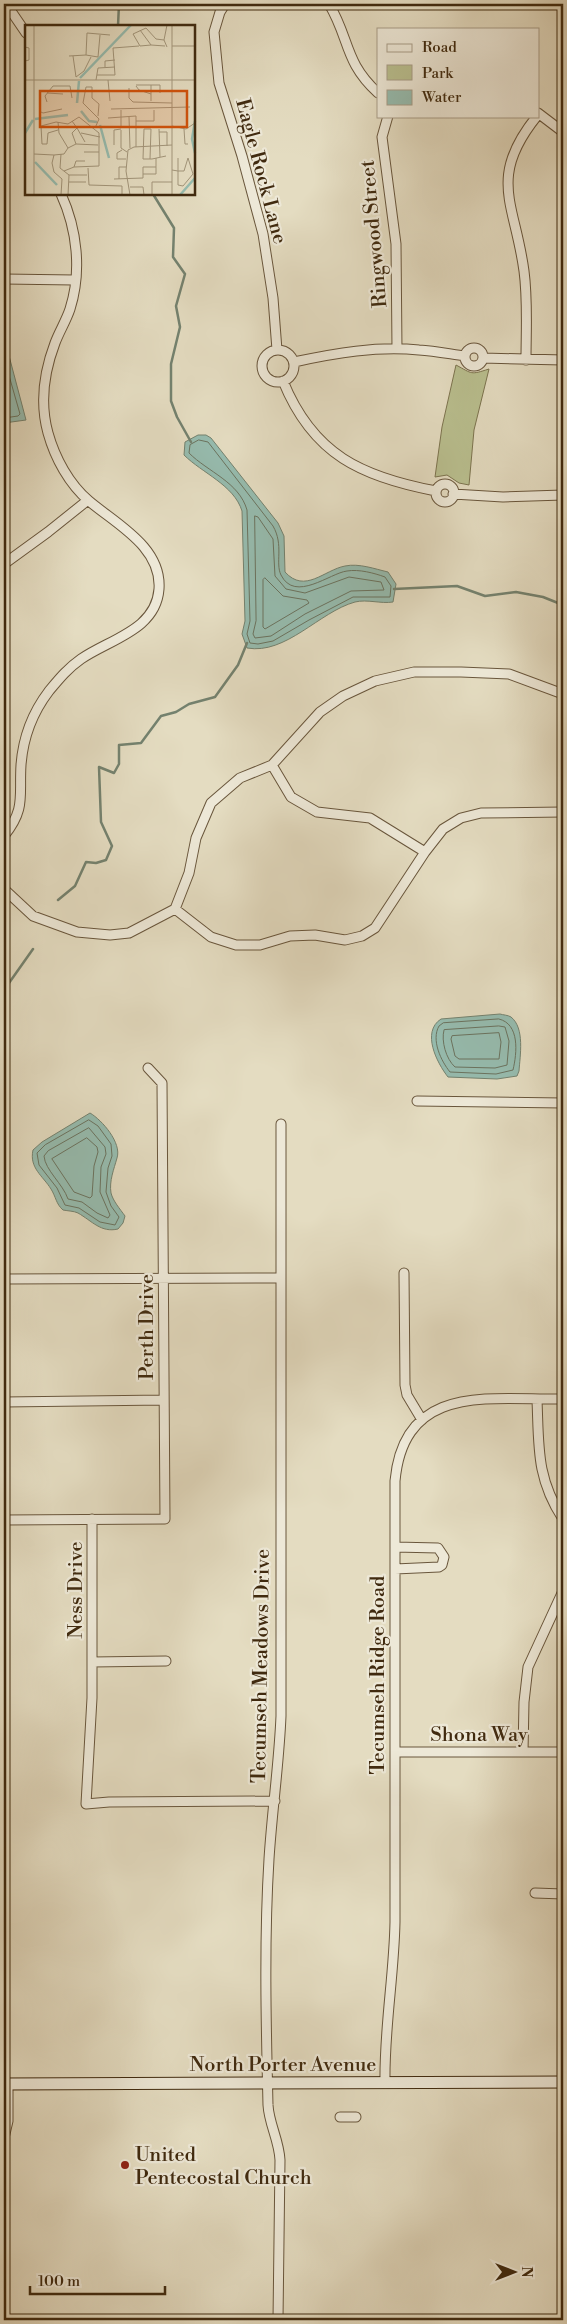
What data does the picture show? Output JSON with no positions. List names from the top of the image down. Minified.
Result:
{"streets":{"main road":["North Porter Avenue"],"street":["Eagle Rock Lane","Ringwood Street","Perth Drive","Ness Drive","Tecumseh Meadows Drive","Tecumseh Ridge Road","Shona Way"]},"crossings":[["Perth Drive","Ness Drive"],["Ness Drive","Tecumseh Meadows Drive"],["Tecumseh Meadows Drive","North Porter Avenue"],["Tecumseh Ridge Road","Shona Way"],["Tecumseh Ridge Road","North Porter Avenue"]],"places":["United Pentecostal Church"],"legend":["Road","Park","Water"],"scale_bar":"100 m","north":"right"}
